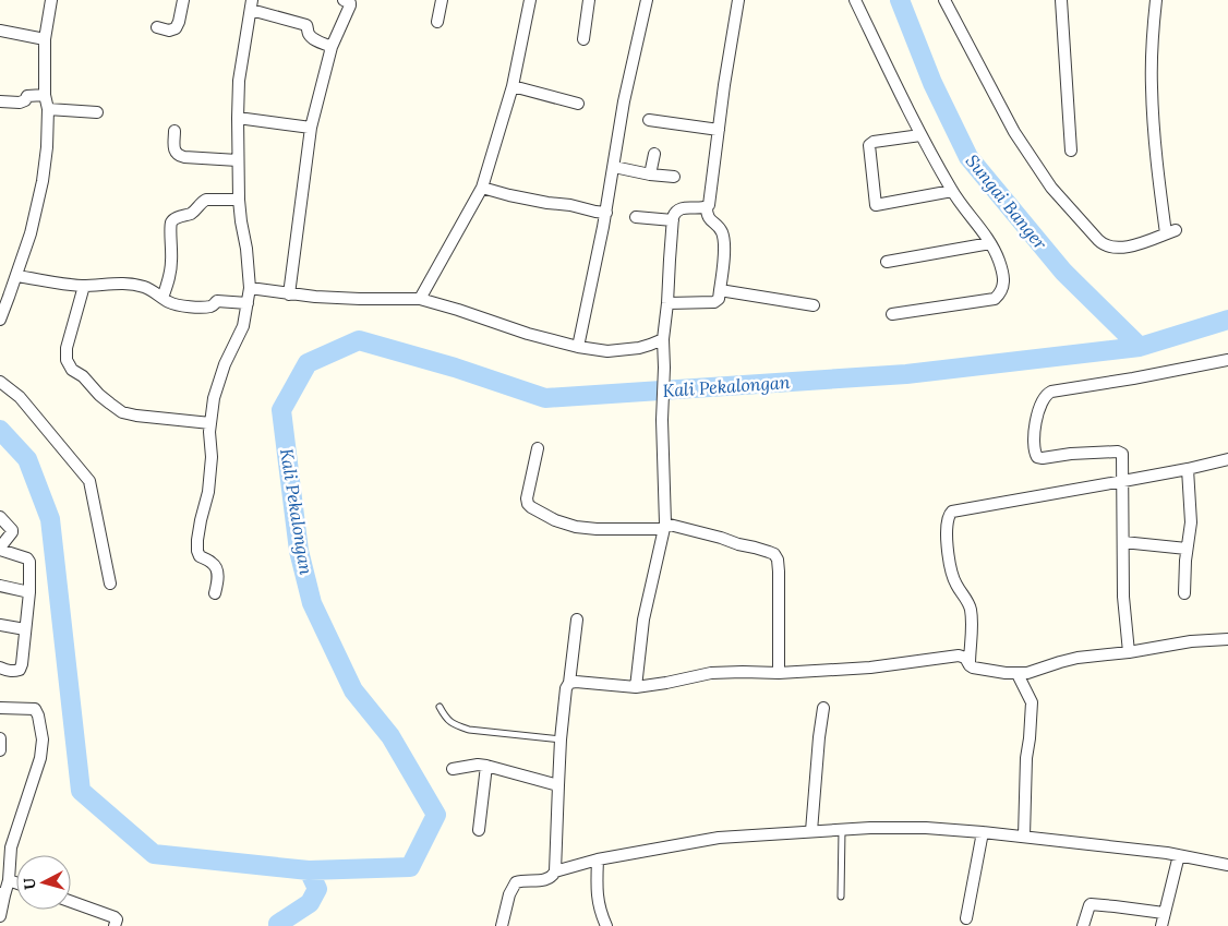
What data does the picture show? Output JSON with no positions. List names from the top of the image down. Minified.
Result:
{"water":["Sungai Banger","Kali Pekalongan"],"north":"left"}
